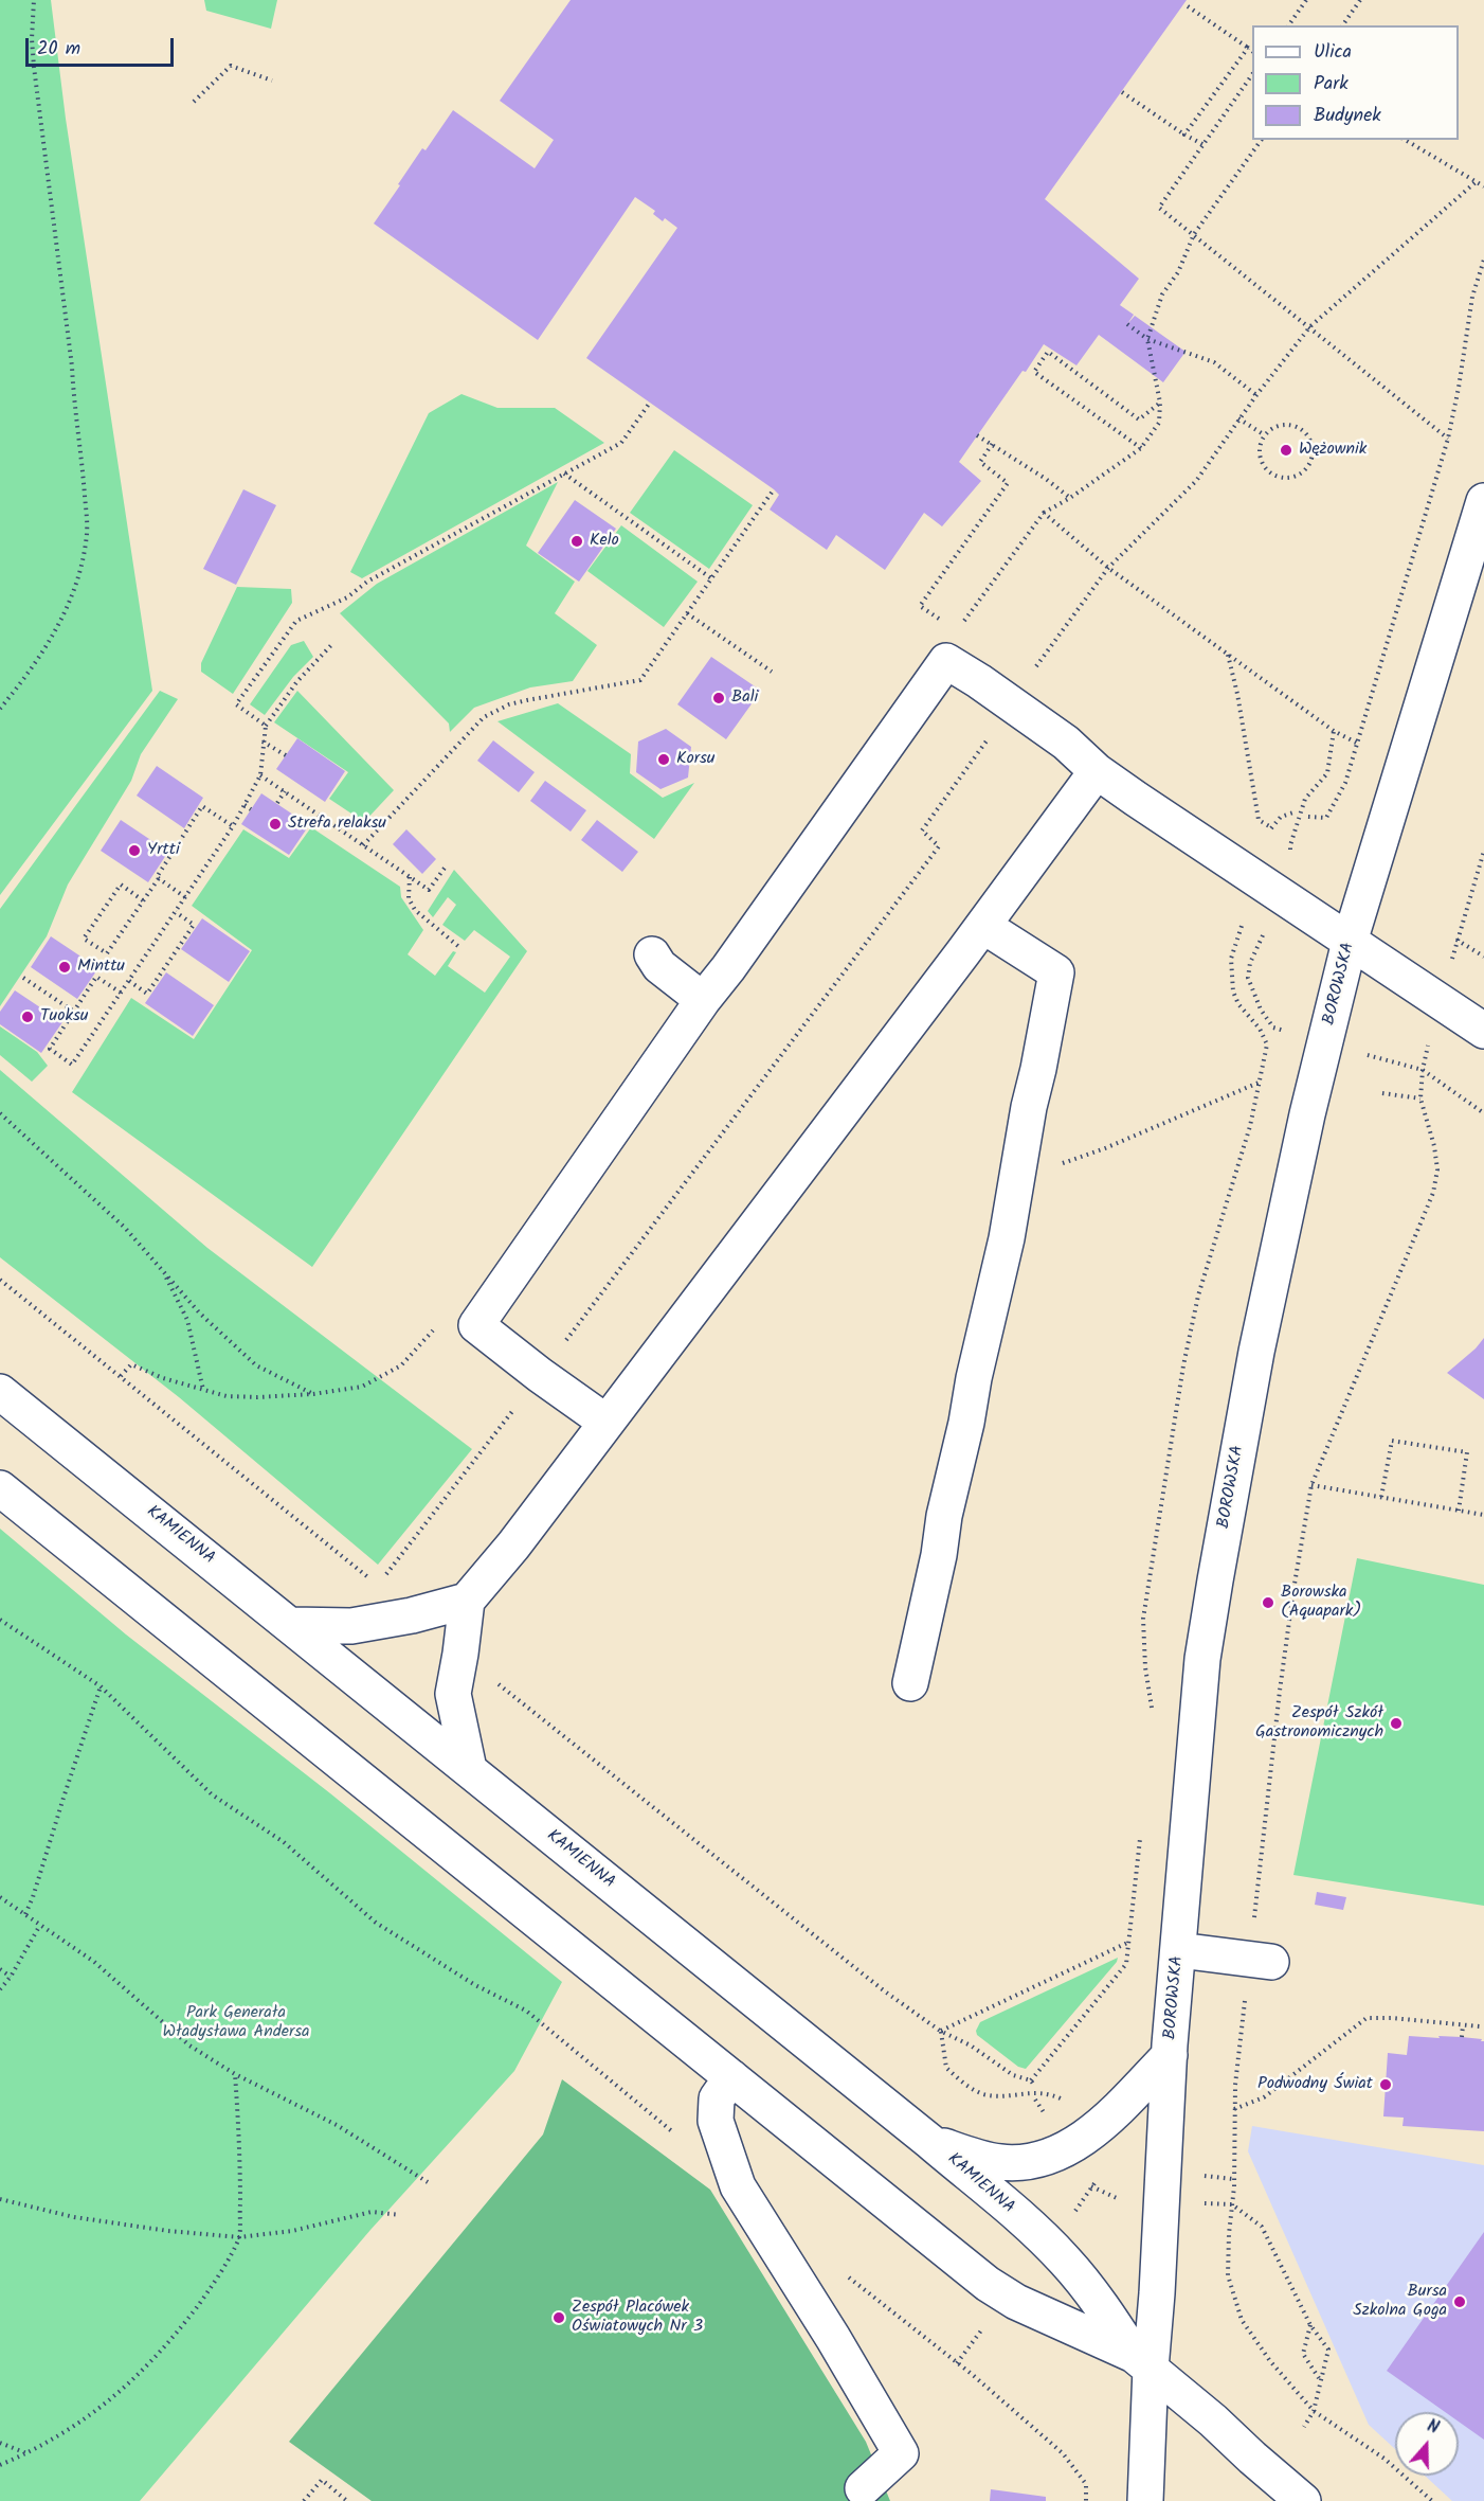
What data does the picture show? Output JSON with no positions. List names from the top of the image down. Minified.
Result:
{"streets":{"street":["BOROWSKA","KAMIENNA"]},"crossings":[["BOROWSKA","KAMIENNA"]],"parks":["Park Generała Władysława Andersa"],"places":["Wężownik","Kelo","Bali","Korsu","Strefa relaksu","Yrtti","Minttu","Tuoksu","Borowska (Aquapark)","Zespół Szkół Gastronomicznych","Podwodny Świat","Bursa Szkolna Goga","Zespół Placówek Oświatowych Nr 3"],"legend":["Ulica","Park","Budynek"],"scale_bar":"20 m","north":"top"}
